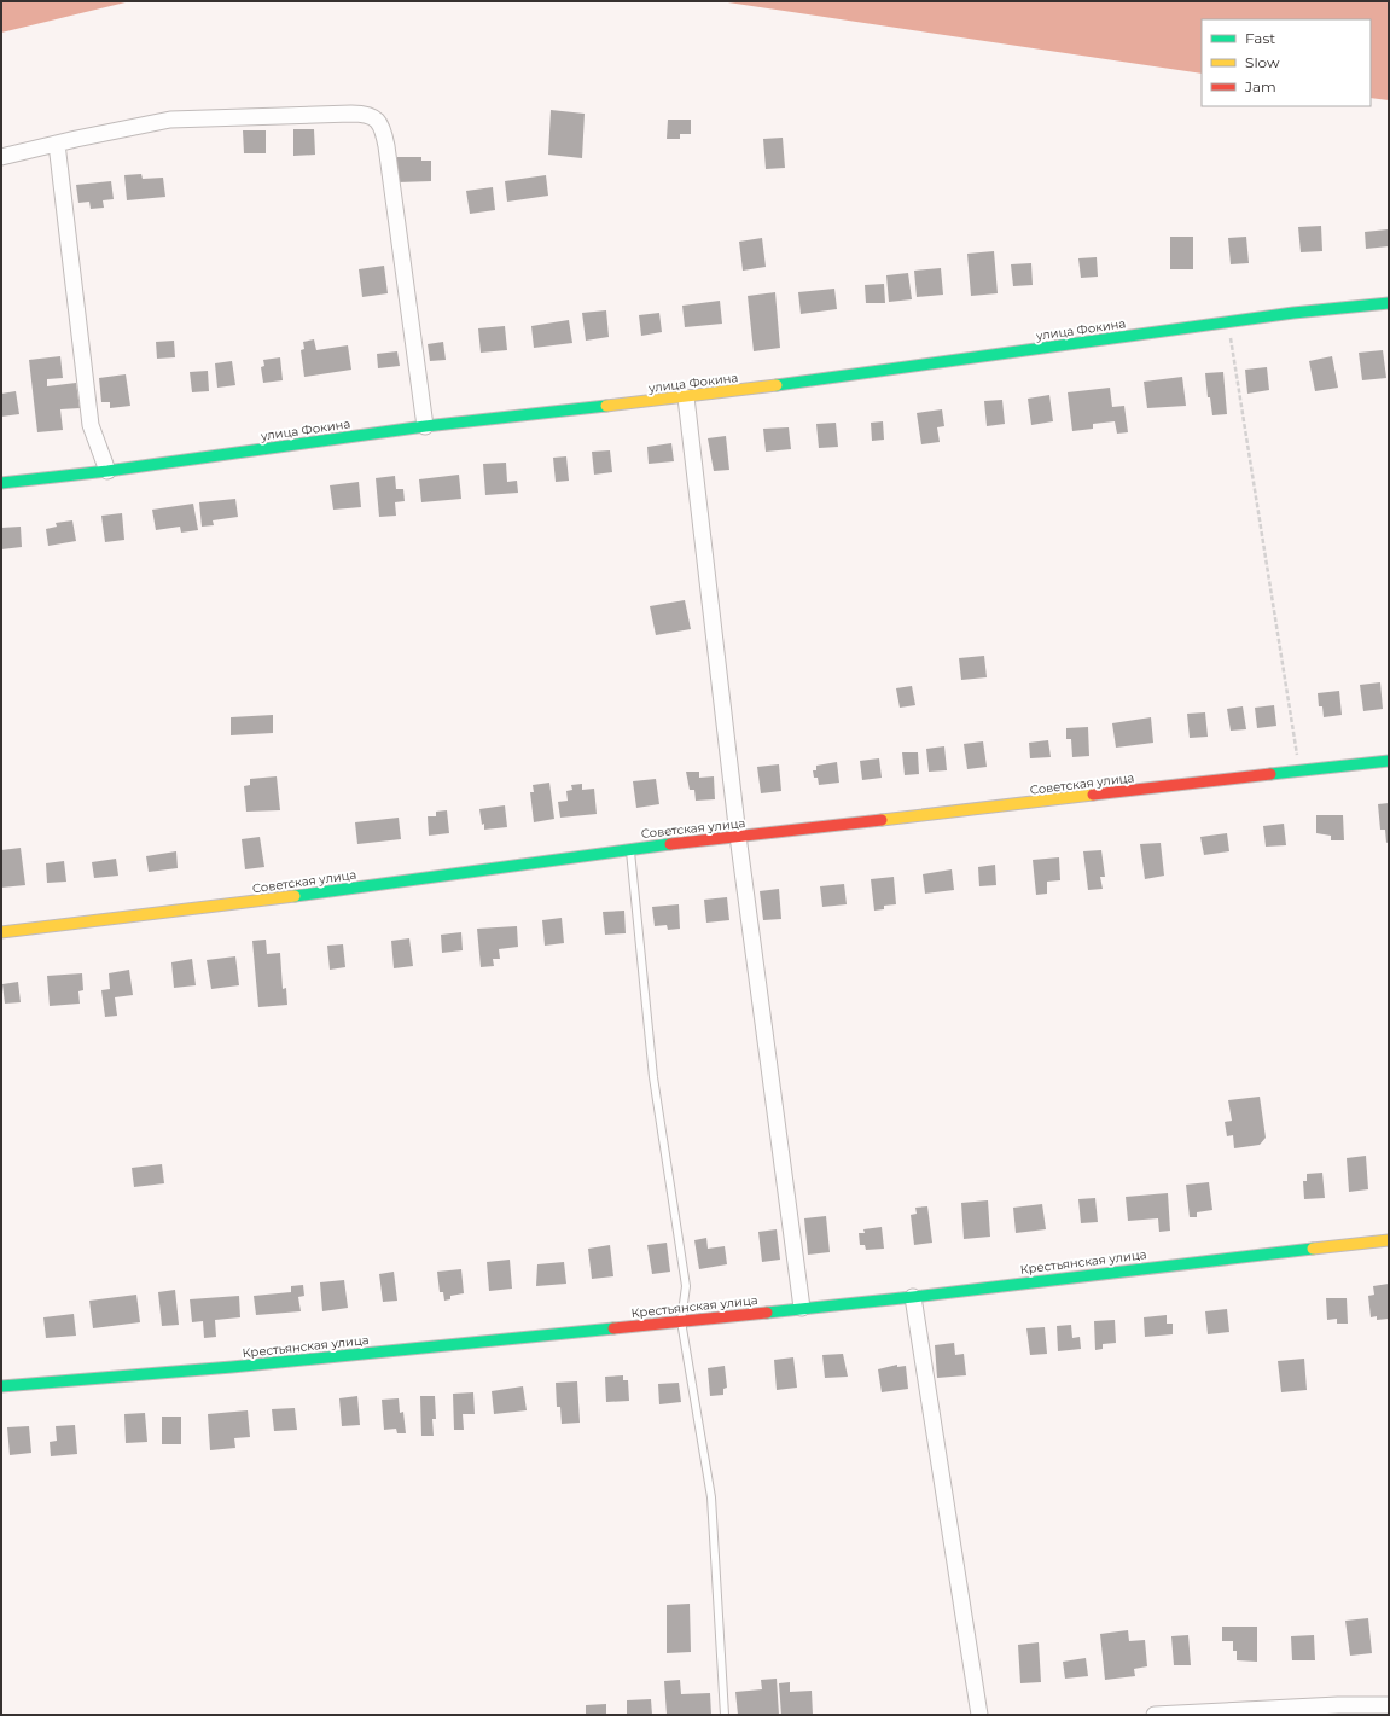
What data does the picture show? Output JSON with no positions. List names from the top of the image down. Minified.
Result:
{"streets":{"street":["улица Фокина","Советская улица","Крестьянская улица"]},"legend":["Fast","Slow","Jam"]}
